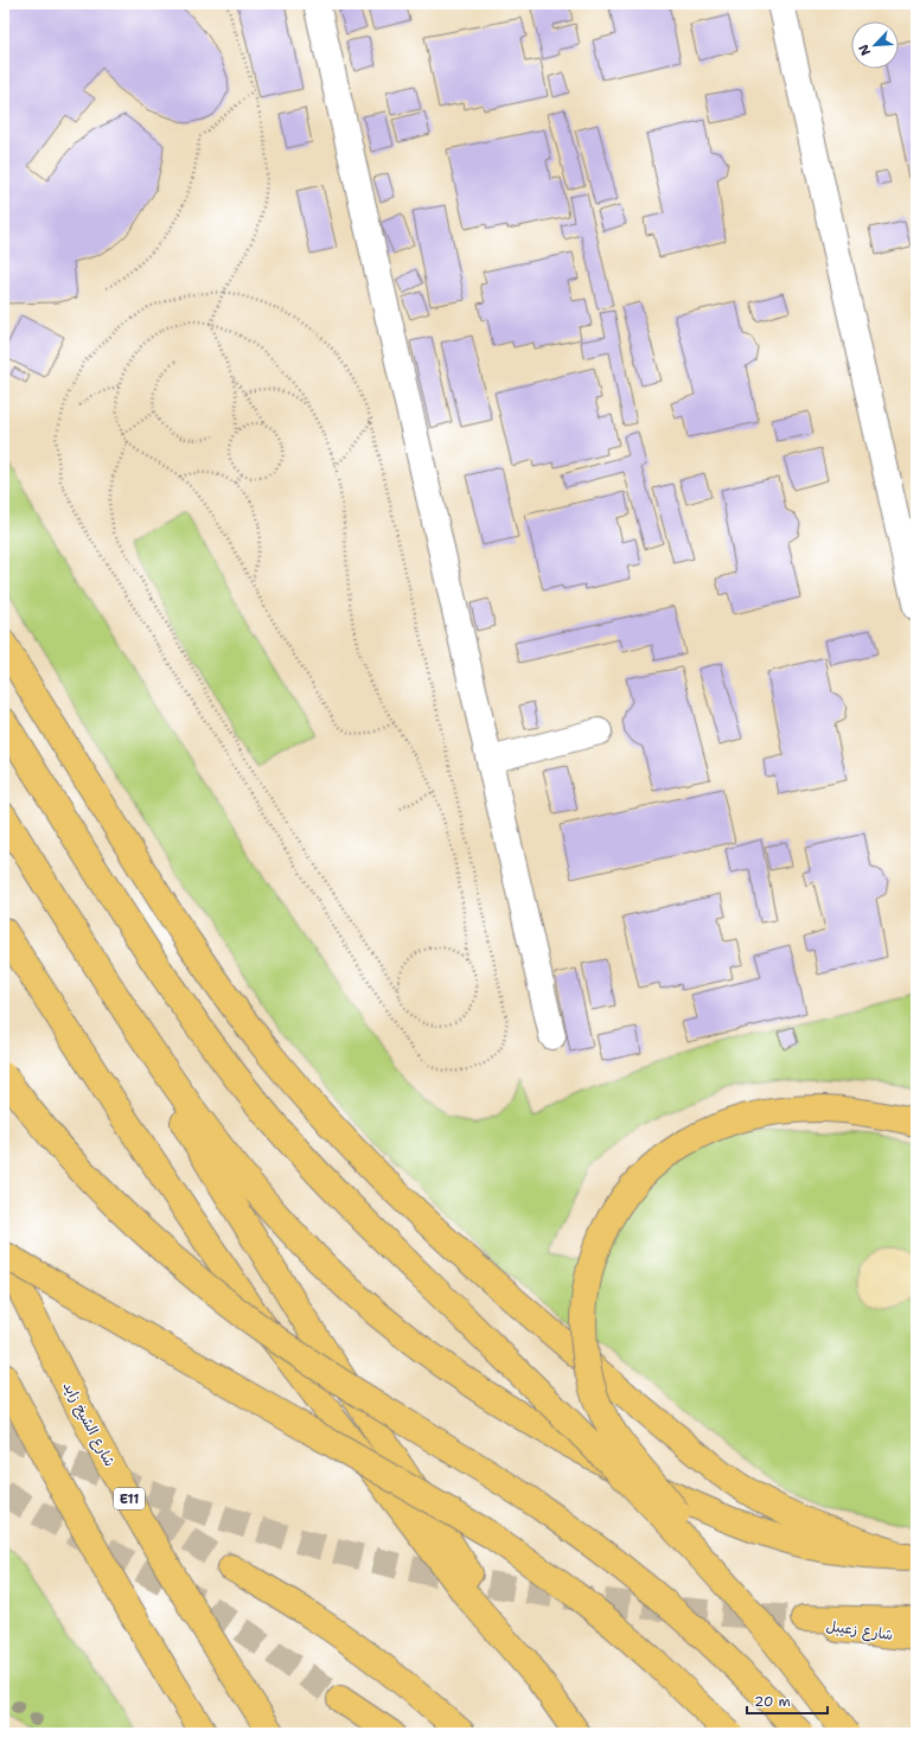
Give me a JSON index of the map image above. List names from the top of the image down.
{
  "streets": {
    "main road": ["شارع الشيخ زايد", "E11", "شارع زعيبل"]
  },
  "scale_bar": "20 m",
  "north": "bottom left"
}
